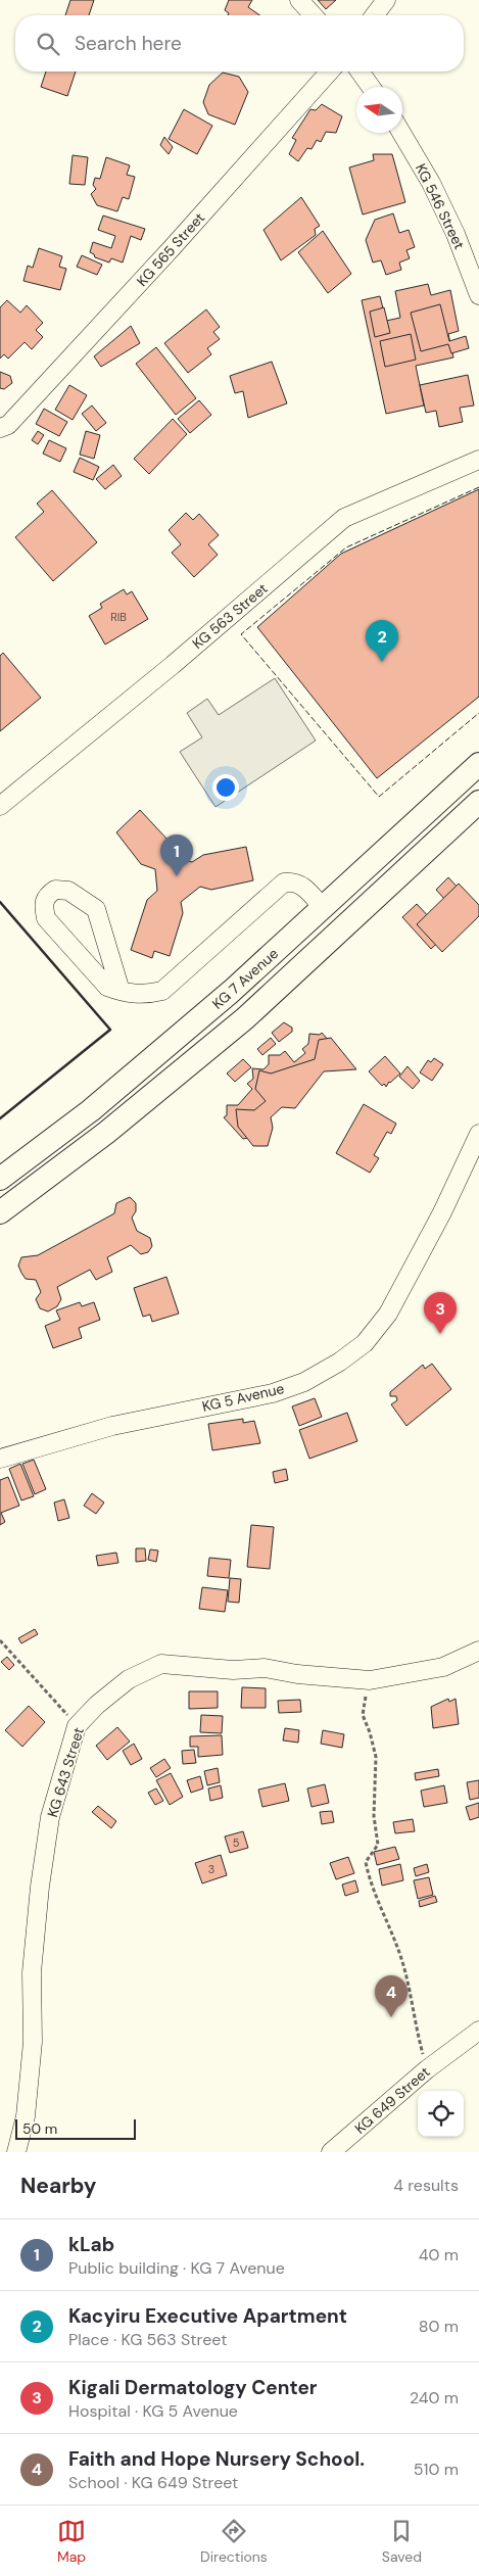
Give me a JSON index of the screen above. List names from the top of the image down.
{
  "streets": {
    "main road": ["KG 7 Avenue"],
    "street": [
      "KG 546 Street",
      "KG 565 Street",
      "KG 563 Street",
      "KG 5 Avenue",
      "KG 643 Street",
      "KG 649 Street"
    ]
  },
  "house_numbers": ["RIB", "5", "3"],
  "scale_bar": "50 m",
  "north": "left",
  "page": {
    "search": "Search here",
    "pins": [
      "2",
      "1",
      "3",
      "4"
    ],
    "scale": "50 m",
    "heading": ["Nearby", "4 results"],
    "list": [
      {
        "mark": "1",
        "name": "kLab",
        "note": "Public building · KG 7 Avenue",
        "value": "40 m"
      },
      {
        "mark": "2",
        "name": "Kacyiru Executive Apartment",
        "note": "Place · KG 563 Street",
        "value": "80 m"
      },
      {
        "mark": "3",
        "name": "Kigali Dermatology Center",
        "note": "Hospital · KG 5 Avenue",
        "value": "240 m"
      },
      {
        "mark": "4",
        "name": "Faith and Hope Nursery School.",
        "note": "School · KG 649 Street",
        "value": "510 m"
      }
    ],
    "nav": ["Map", "Directions", "Saved"]
  }
}
